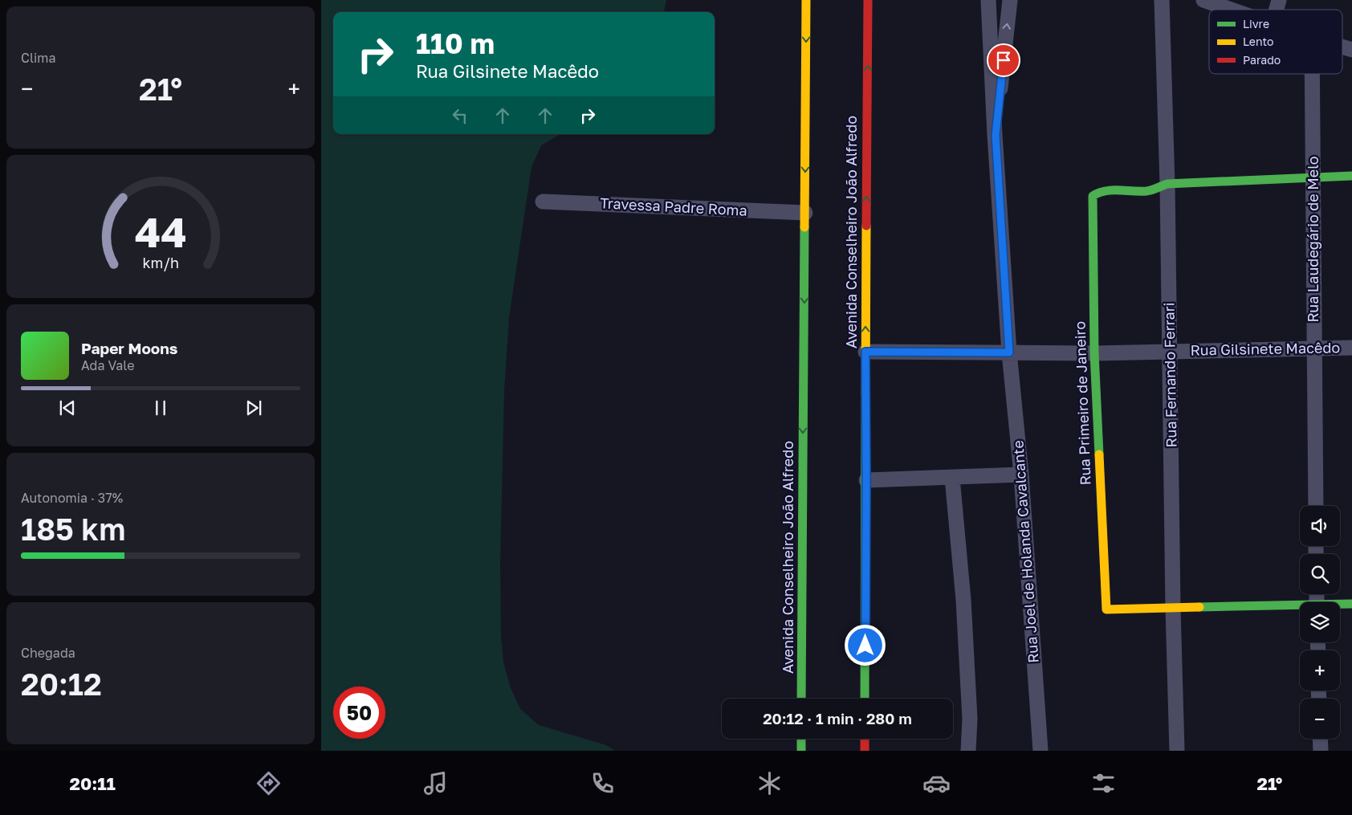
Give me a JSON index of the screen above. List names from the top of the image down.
{
  "streets": {
    "main road": ["Avenida Conselheiro João Alfredo", "Rua Primeiro de Janeiro"],
    "street": [
      "Travessa Padre Roma",
      "Rua Laudegário de Melo",
      "Rua Gilsinete Macêdo",
      "Rua Fernando Ferrari",
      "Rua Joel de Holanda Cavalcante"
    ]
  },
  "crossings": [
    ["Travessa Padre Roma", "Avenida Conselheiro João Alfredo"],
    ["Avenida Conselheiro João Alfredo", "Rua Gilsinete Macêdo"],
    ["Rua Laudegário de Melo", "Rua Gilsinete Macêdo"],
    ["Rua Gilsinete Macêdo", "Rua Fernando Ferrari"],
    ["Rua Gilsinete Macêdo", "Rua Primeiro de Janeiro"],
    ["Rua Gilsinete Macêdo", "Rua Joel de Holanda Cavalcante"],
    ["Rua Fernando Ferrari", "Rua Primeiro de Janeiro"]
  ],
  "legend": ["Livre", "Lento", "Parado"],
  "page": {
    "tile": [
      "Clima",
      ["Autonomia · 37%", "185 km"],
      ["Chegada", "20:12"]
    ],
    "turn": ["110 m", "Rua Gilsinete Macêdo"],
    "heat": ["−", "21°", "+"],
    "song": ["Paper Moons", "Ada Vale"],
    "map_buttons": ["+", "−"],
    "limit": "50",
    "trip": "20:12 · 1 min · 280 m",
    "tabs": ["20:11", "21°"],
    "gauge": ["44", "km/h"]
  }
}
